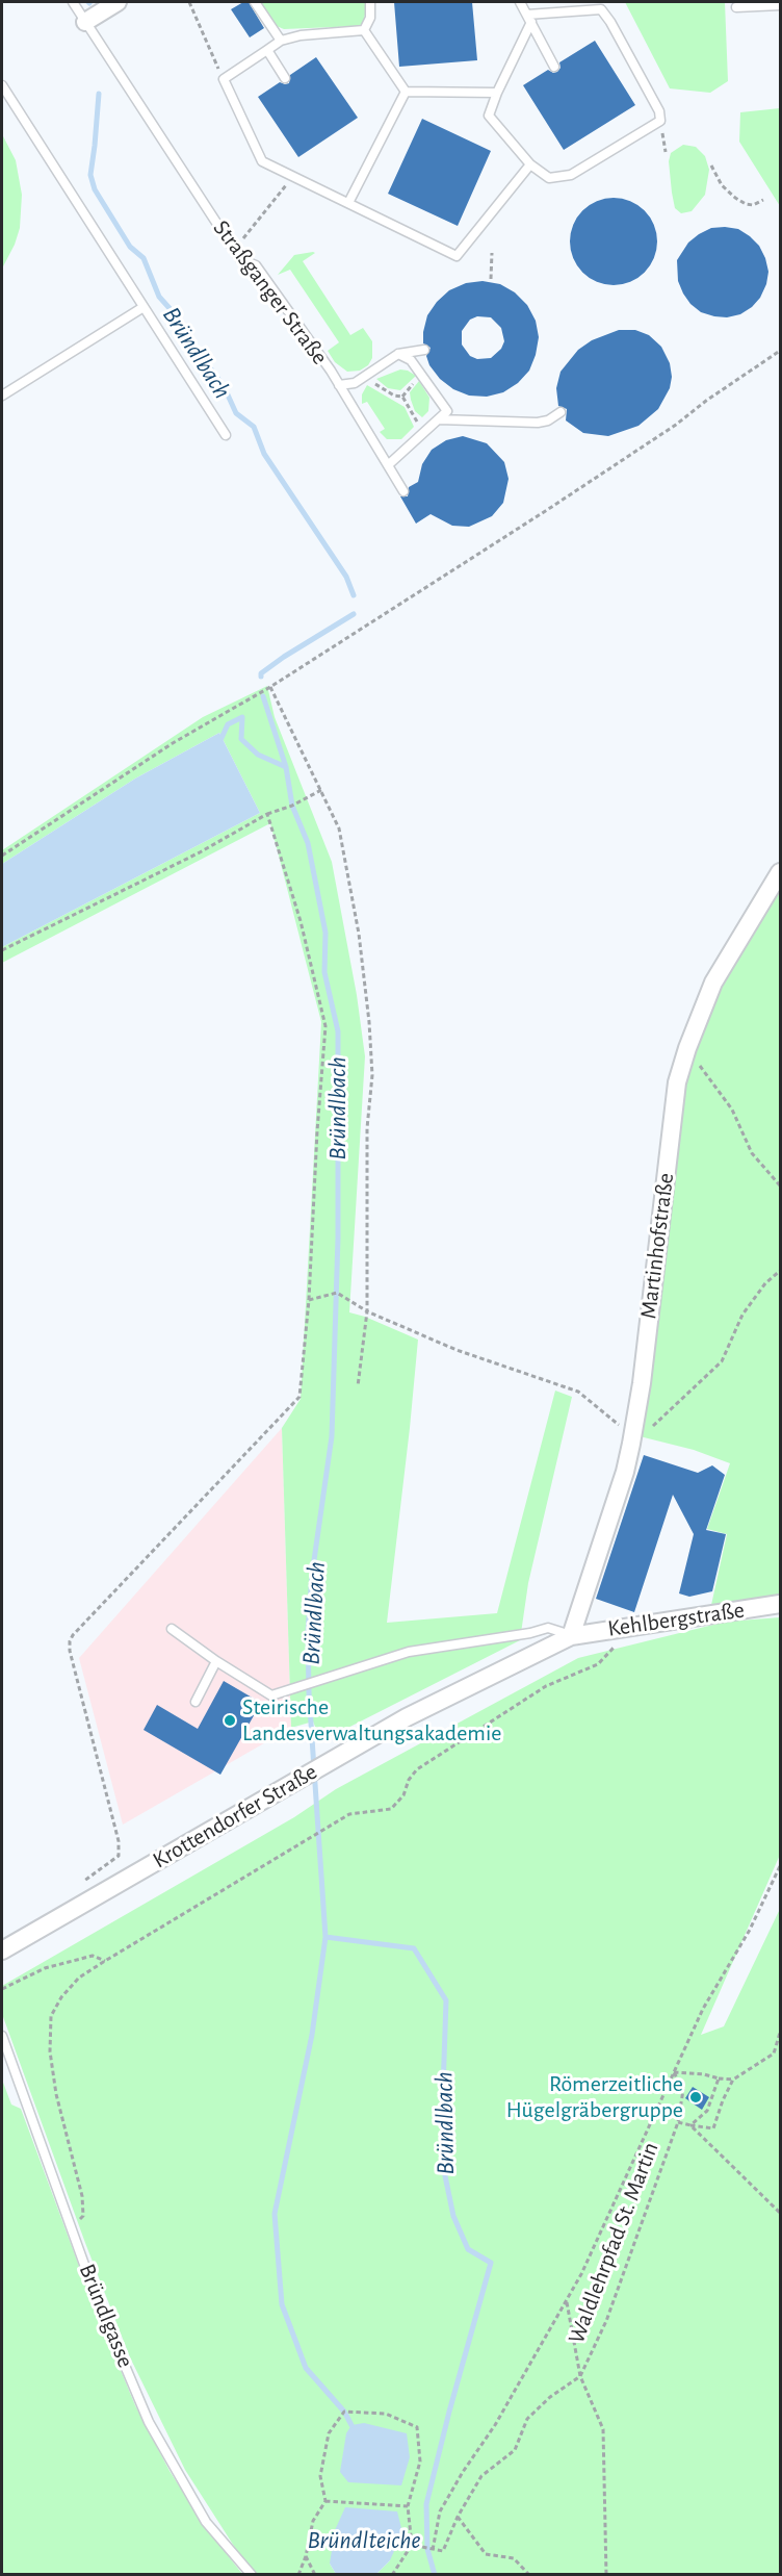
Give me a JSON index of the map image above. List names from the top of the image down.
{
  "streets": {
    "street": ["Martinhofstraße", "Kehlbergstraße", "Krottendorfer Straße"],
    "lane": ["Straßganger Straße", "Bründlgasse"],
    "path": ["Waldlehrpfad St. Martin"]
  },
  "crossings": [
    ["Martinhofstraße", "Kehlbergstraße"],
    ["Martinhofstraße", "Krottendorfer Straße"],
    ["Kehlbergstraße", "Krottendorfer Straße"]
  ],
  "water": ["Bründlbach", "Bründlteiche"],
  "places": ["Steirische Landesverwaltungsakademie", "Römerzeitliche Hügelgräbergruppe"]
}
